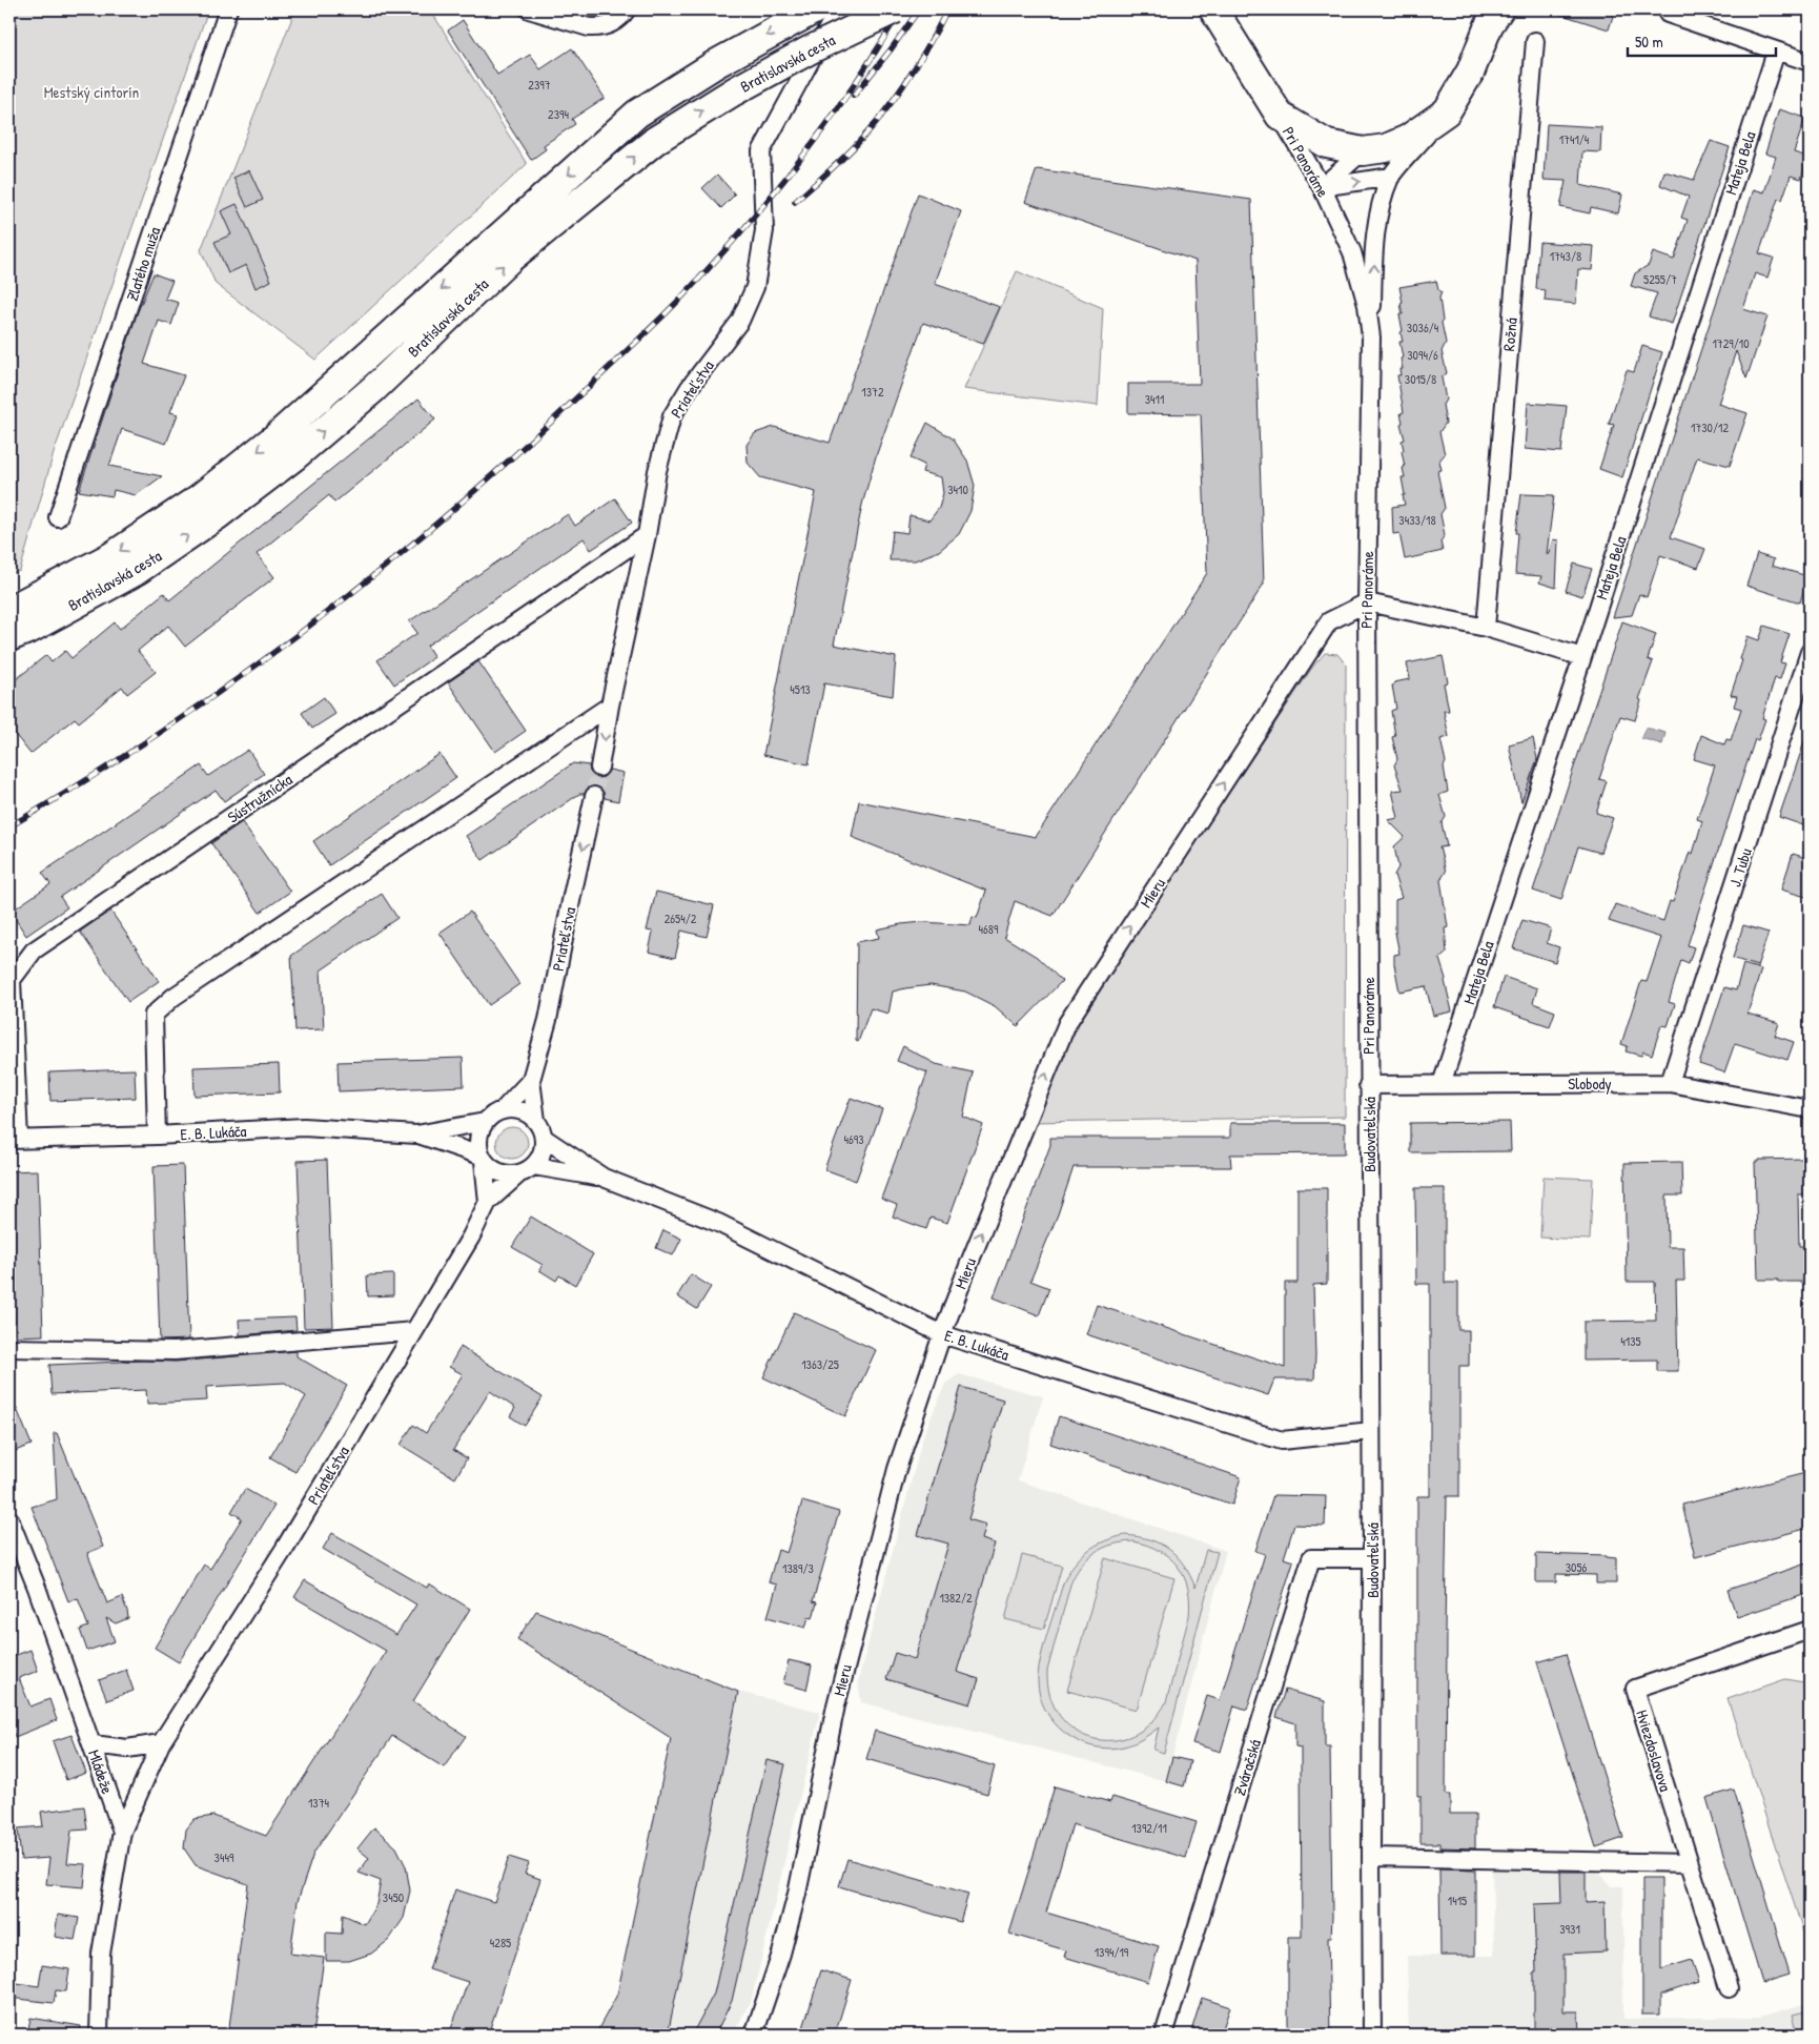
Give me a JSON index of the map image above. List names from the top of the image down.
{
  "streets": {
    "main road": ["Bratislavská cesta"],
    "street": [
      "Pri Panoráme",
      "Mateja Bela",
      "Zlatého muža",
      "Rožná",
      "Priateľstva",
      "Sústružnícka",
      "J. Tubu",
      "Mieru",
      "Slobody",
      "E. B. Lukáča",
      "Budovateľská",
      "Hviezdoslavova",
      "Zváračská",
      "Mládeže"
    ]
  },
  "crossings": [
    ["Bratislavská cesta", "Priateľstva"],
    ["Pri Panoráme", "Mieru"],
    ["Pri Panoráme", "Slobody"],
    ["Pri Panoráme", "Budovateľská"],
    ["Mateja Bela", "Slobody"],
    ["Priateľstva", "Sústružnícka"],
    ["Priateľstva", "E. B. Lukáča"],
    ["Priateľstva", "Mládeže"],
    ["Sústružnícka", "E. B. Lukáča"],
    ["J. Tubu", "Slobody"],
    ["Mieru", "E. B. Lukáča"],
    ["Slobody", "Budovateľská"],
    ["E. B. Lukáča", "Budovateľská"],
    ["Budovateľská", "Zváračská"]
  ],
  "one_way": ["Mieru"],
  "parks": ["Mestský cintorín"],
  "house_numbers": [
    "2397",
    "2394",
    "1741/4",
    "1743/8",
    "5255/7",
    "3036/4",
    "1729/10",
    "3094/6",
    "3015/8",
    "1372",
    "3411",
    "1730/12",
    "3410",
    "3433/18",
    "4513",
    "2654/2",
    "4689",
    "4693",
    "4135",
    "1363/25",
    "3056",
    "1389/3",
    "1382/2",
    "1374",
    "1392/11",
    "3449",
    "3450",
    "1415",
    "3931",
    "4285",
    "1394/19"
  ],
  "scale_bar": "50 m"
}
